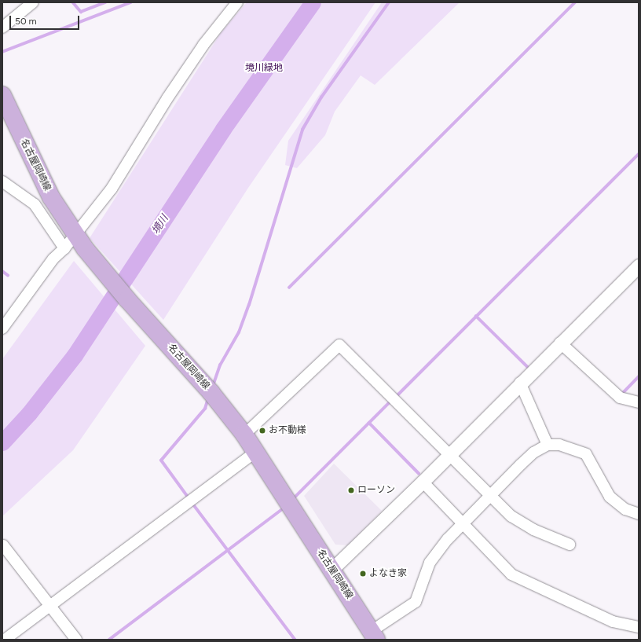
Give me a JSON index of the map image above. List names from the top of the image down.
{
  "streets": {
    "main road": ["名古屋岡崎線"]
  },
  "water": ["境川"],
  "parks": ["境川緑地"],
  "places": ["お不動様", "ローソン", "よなき家"],
  "scale_bar": "50 m"
}
